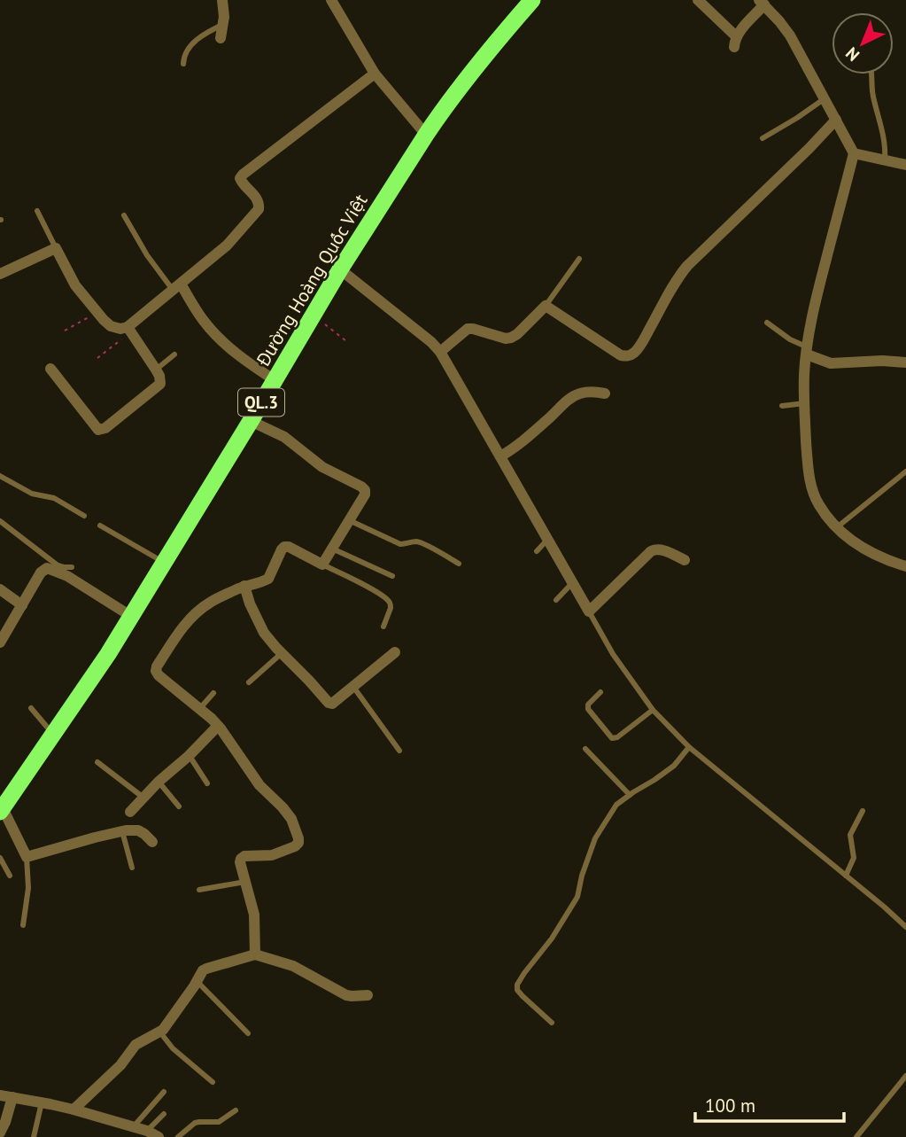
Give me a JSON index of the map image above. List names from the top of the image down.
{
  "streets": {
    "highway": ["Đường Hoàng Quốc Việt", "QL.3"]
  },
  "scale_bar": "100 m",
  "north": "bottom left"
}
